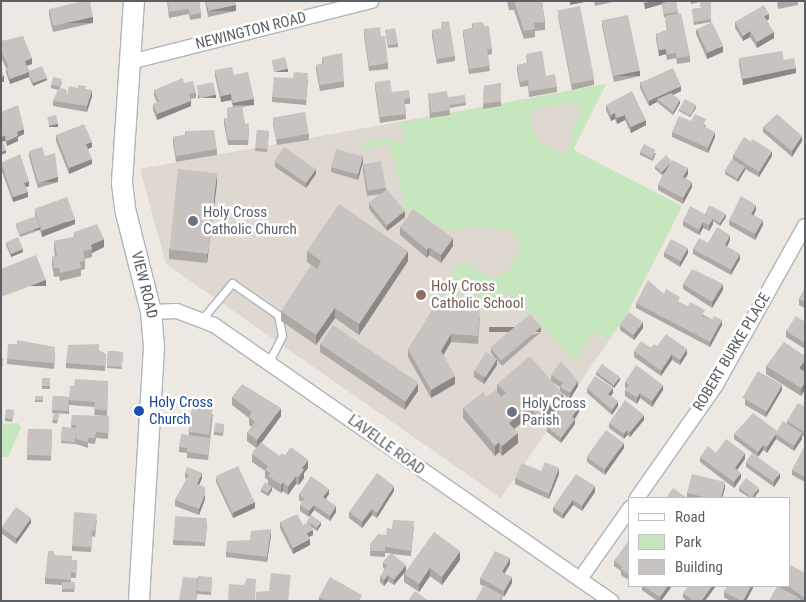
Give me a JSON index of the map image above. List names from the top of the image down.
{
  "streets": {
    "main road": ["VIEW ROAD"],
    "street": ["NEWINGTON ROAD", "ROBERT BURKE PLACE", "LAVELLE ROAD"]
  },
  "crossings": [
    ["NEWINGTON ROAD", "VIEW ROAD"],
    ["VIEW ROAD", "LAVELLE ROAD"]
  ],
  "places": [
    "Holy Cross Catholic Church",
    "Holy Cross Catholic School",
    "Holy Cross Church",
    "Holy Cross Parish"
  ],
  "legend": ["Road", "Park", "Building"]
}
